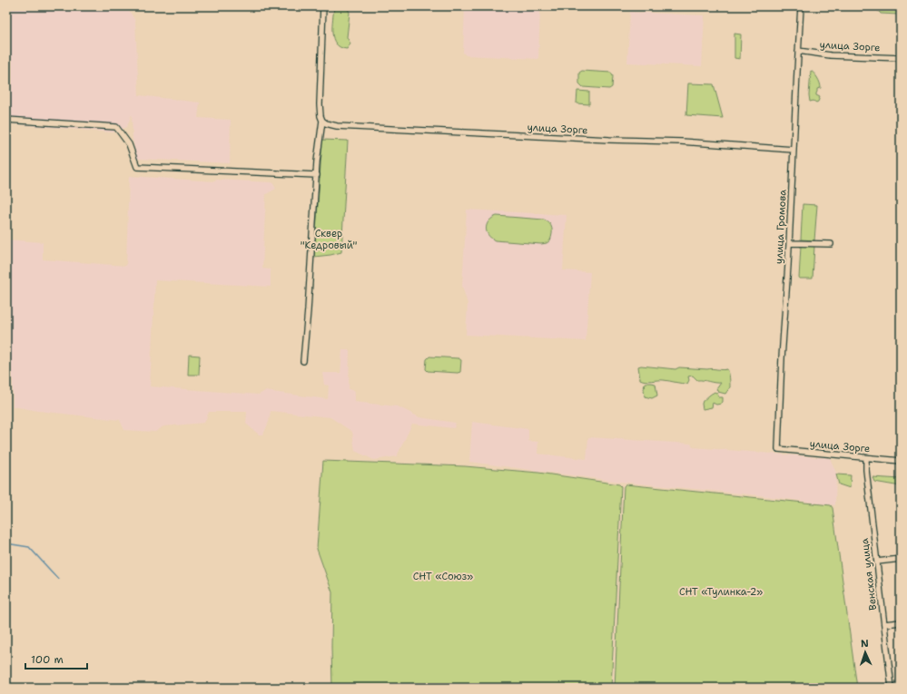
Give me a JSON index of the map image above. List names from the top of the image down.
{
  "streets": {
    "street": ["улица Зорге", "улица Громова", "Венская улица"]
  },
  "crossings": [
    ["улица Зорге", "улица Громова"],
    ["улица Зорге", "Венская улица"]
  ],
  "parks": ["Сквер \"Кедровый\"", "СНТ «Союз»", "СНТ «Тулинка-2»"],
  "scale_bar": "100 m",
  "north": "top"
}
